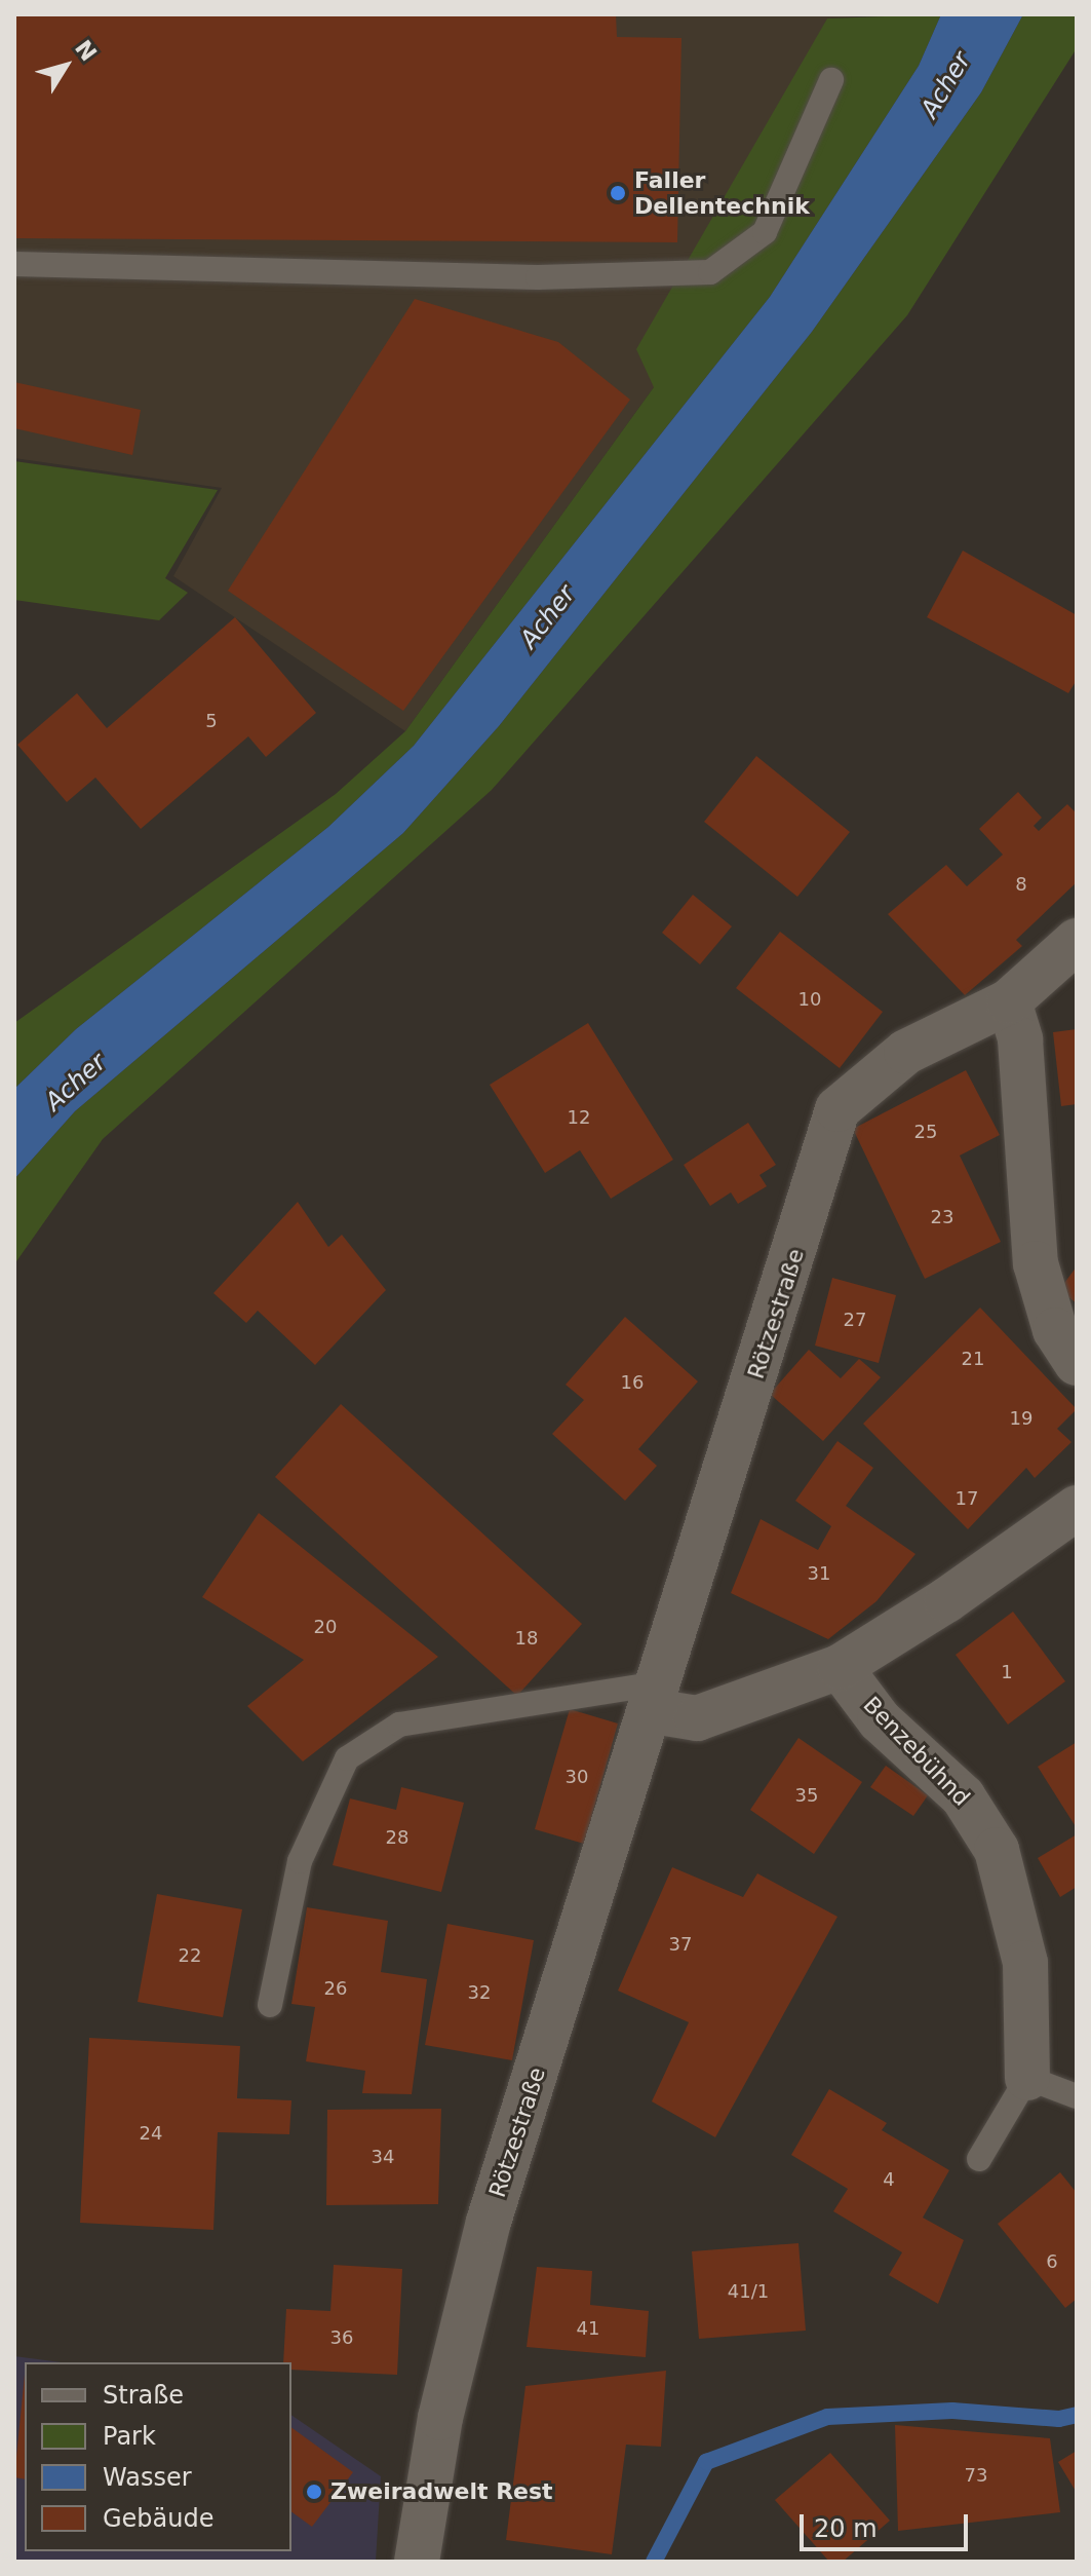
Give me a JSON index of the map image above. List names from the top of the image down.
{
  "streets": {
    "street": ["Rötzestraße", "Benzebühnd"]
  },
  "water": ["Acher"],
  "places": ["Faller Dellentechnik", "Zweiradwelt Rest"],
  "house_numbers": [
    "5",
    "8",
    "10",
    "12",
    "25",
    "23",
    "27",
    "21",
    "16",
    "19",
    "17",
    "31",
    "20",
    "18",
    "1",
    "30",
    "35",
    "28",
    "37",
    "22",
    "26",
    "32",
    "24",
    "34",
    "4",
    "6",
    "41/1",
    "41",
    "36",
    "73"
  ],
  "legend": [
    "Straße",
    "Park",
    "Wasser",
    "Gebäude"
  ],
  "scale_bar": "20 m",
  "north": "top right"
}
